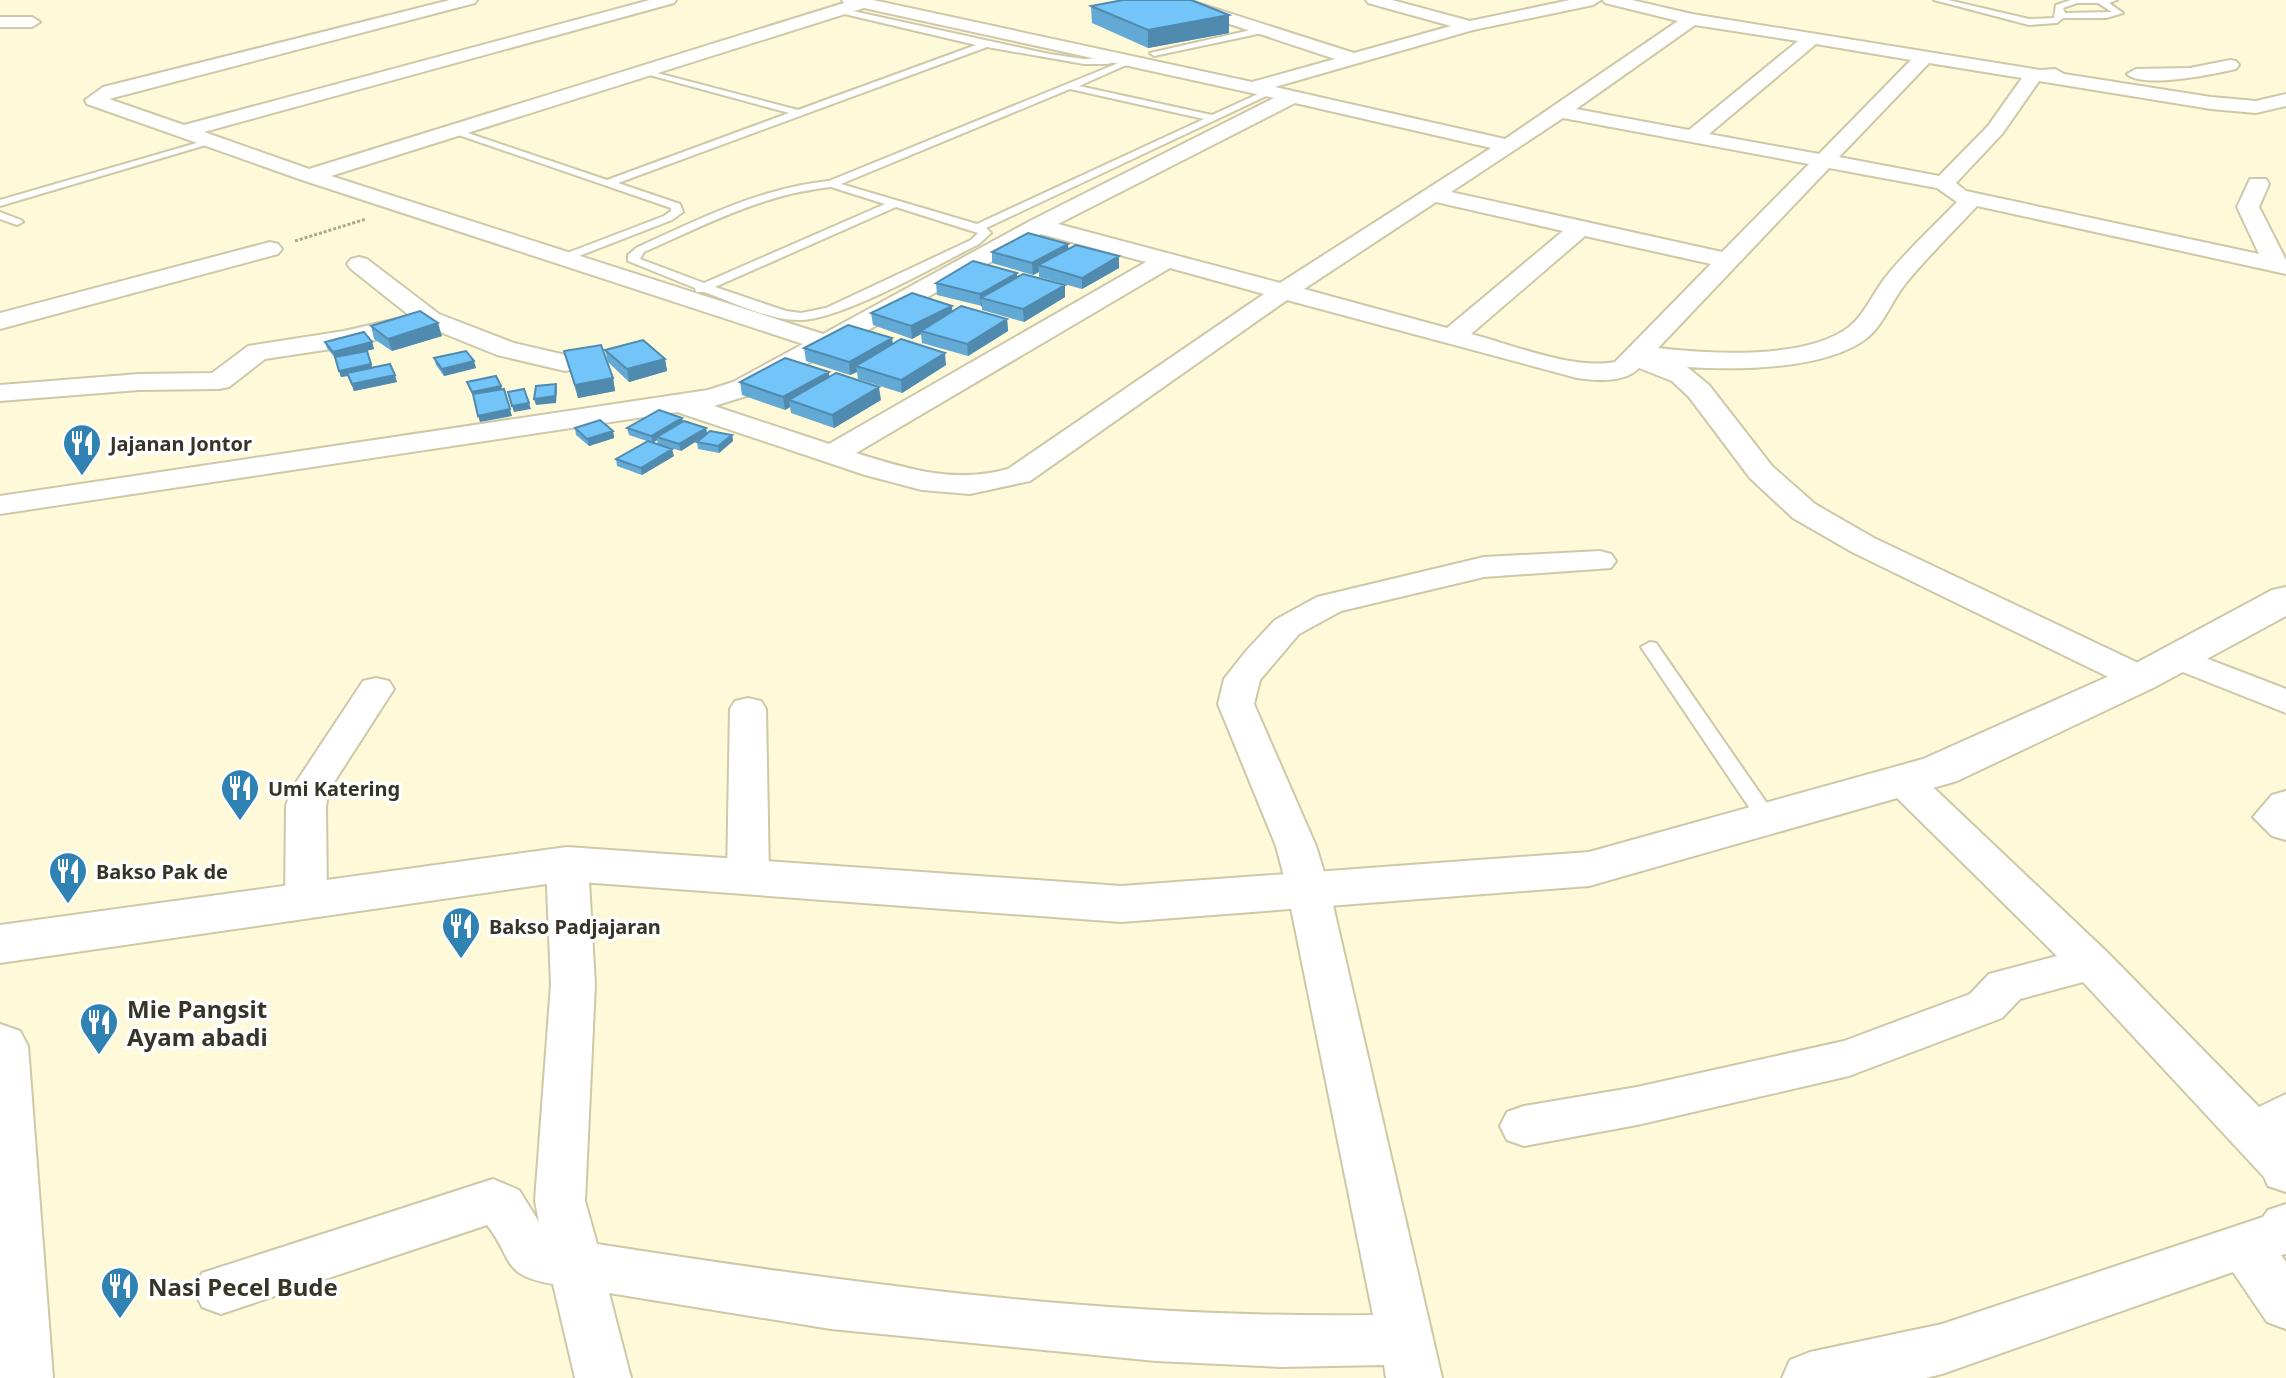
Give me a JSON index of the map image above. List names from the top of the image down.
{
  "places": {
    "restaurant": [
      "Jajanan Jontor",
      "Umi Katering",
      "Bakso Pak de",
      "Bakso Padjajaran",
      "Mie Pangsit Ayam abadi",
      "Nasi Pecel Bude"
    ]
  }
}
